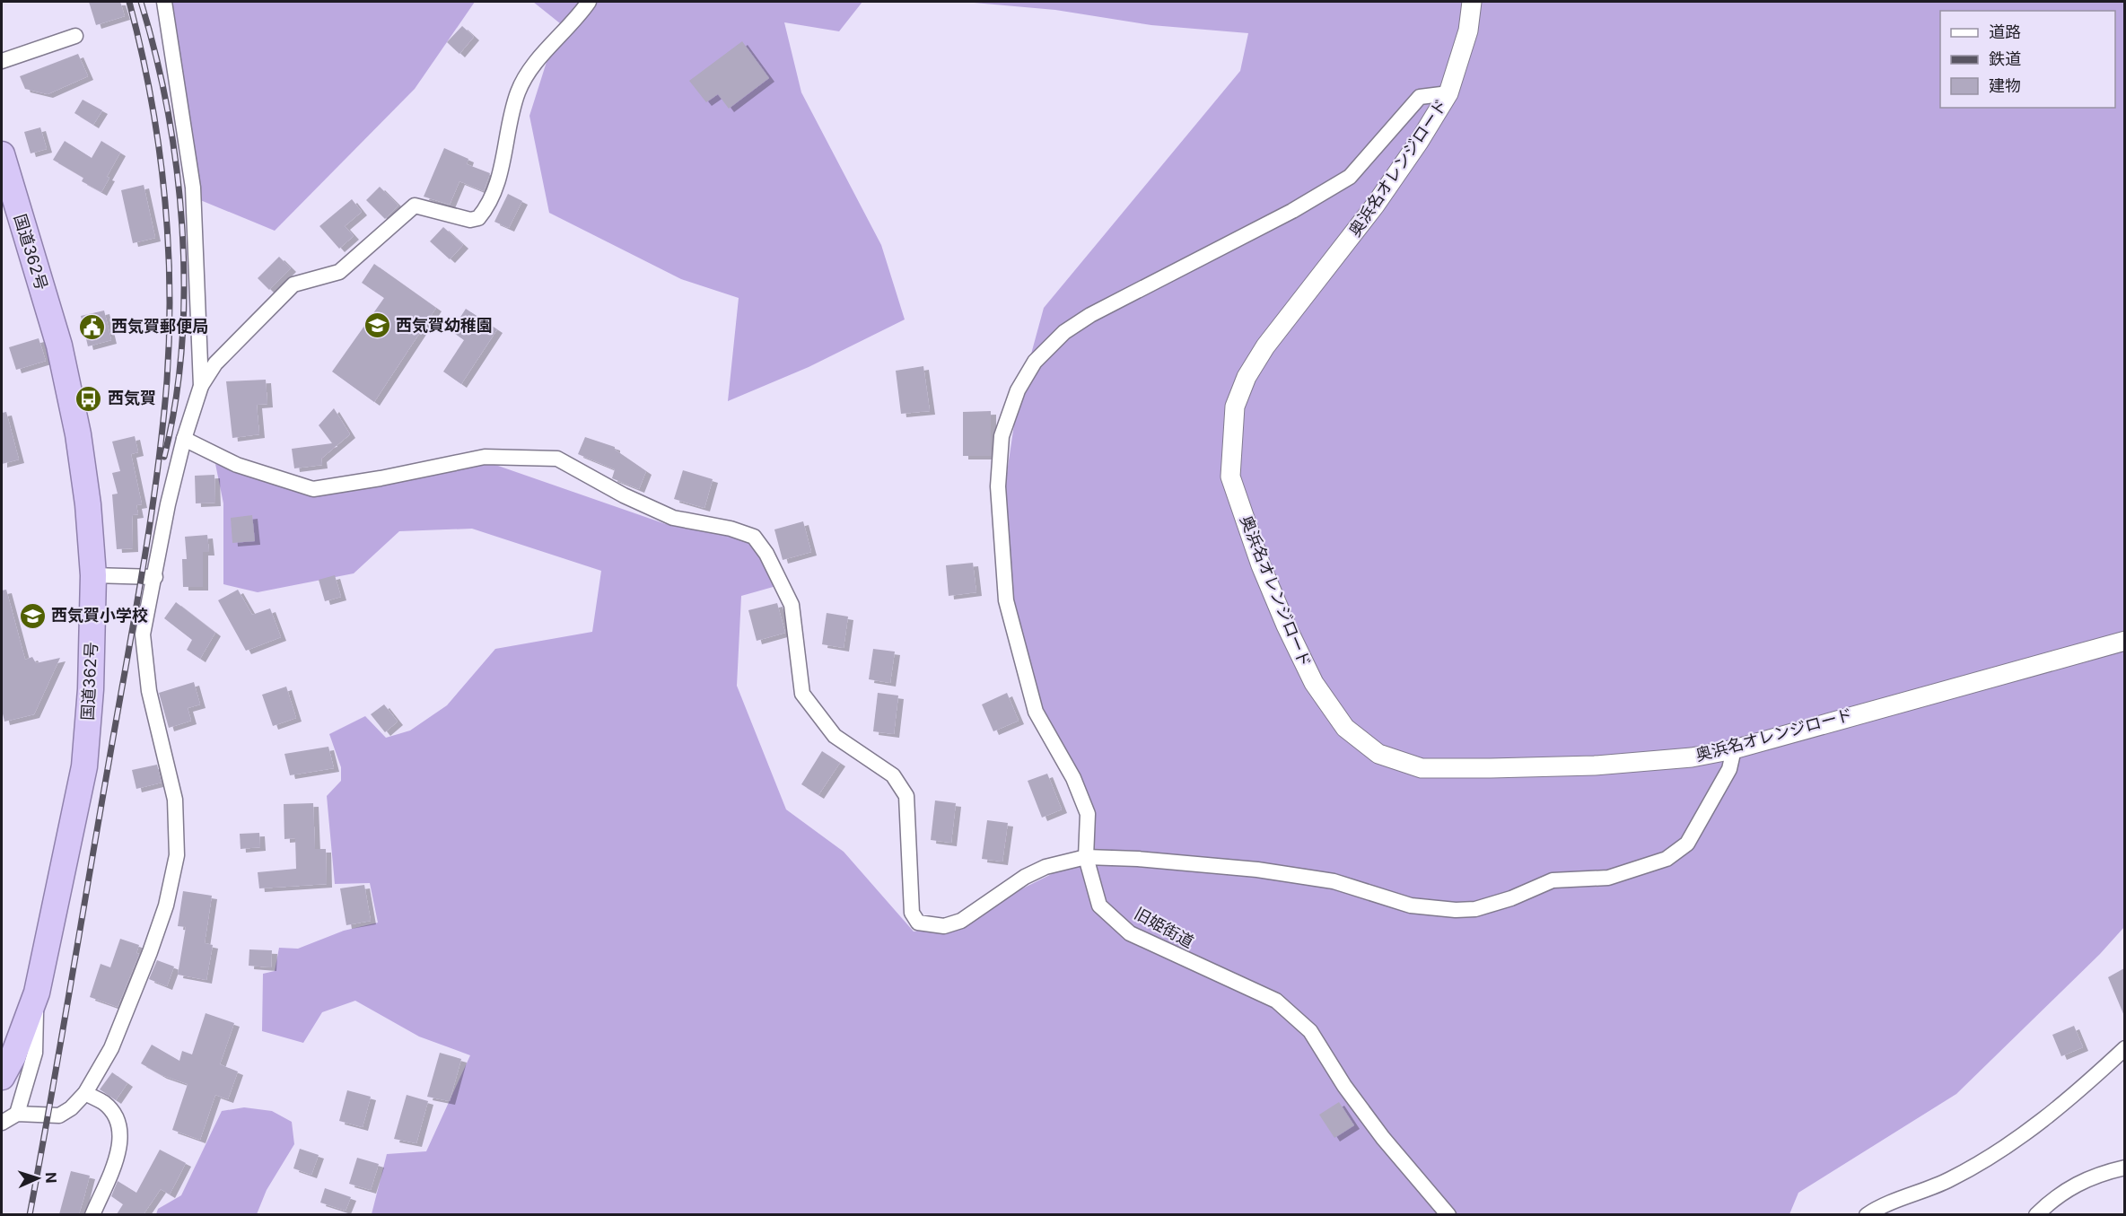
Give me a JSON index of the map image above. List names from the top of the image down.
{
  "streets": {
    "highway": ["国道362号"],
    "street": ["奥浜名オレンジロード", "旧姫街道"]
  },
  "crossings": [
    ["奥浜名オレンジロード", "旧姫街道"]
  ],
  "places": {
    "school or university": ["西気賀幼稚園", "西気賀小学校"],
    "public building": ["西気賀郵便局"],
    "bus stop": ["西気賀"]
  },
  "legend": ["道路", "鉄道", "建物"],
  "north": "right"
}
